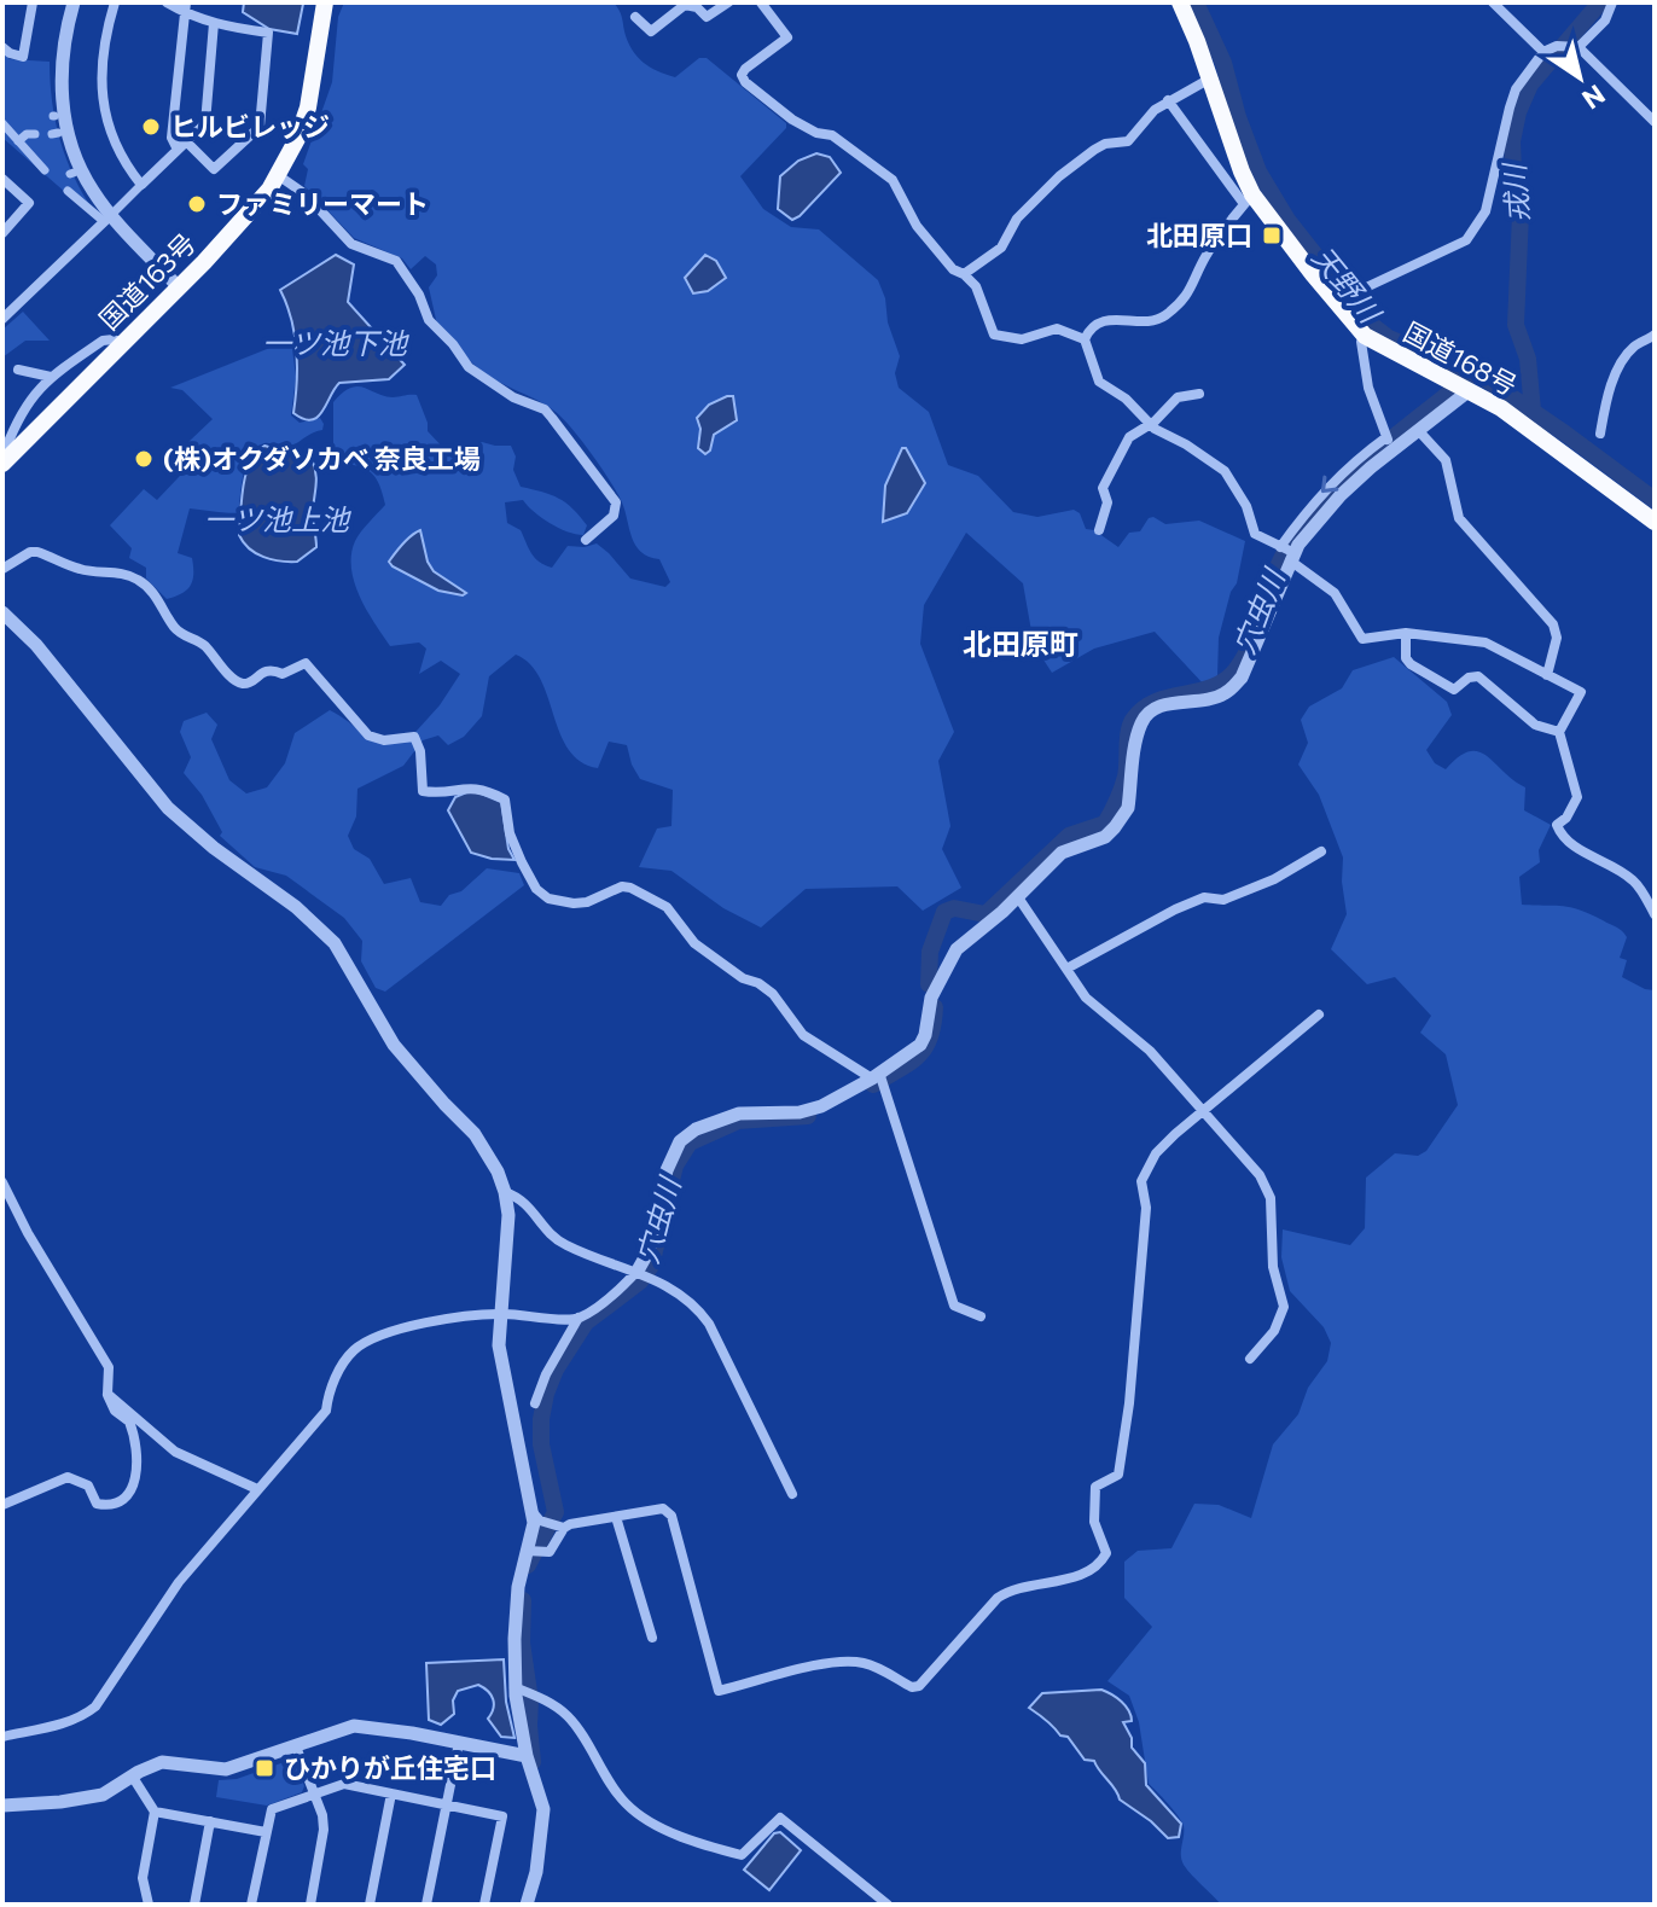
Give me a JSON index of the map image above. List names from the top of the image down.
{
  "streets": {
    "highway": ["国道163号", "国道168号"]
  },
  "districts": ["北田原町"],
  "water": [
    "戎川",
    "天野川",
    "一ツ池下池",
    "一ツ池上池",
    "穴虫川"
  ],
  "places": {
    "other": ["ヒルビレッジ", "ファミリーマート", "(株)オクダソカベ 奈良工場"],
    "transit": ["北田原口", "ひかりが丘住宅口"]
  },
  "north": "bottom right"
}
